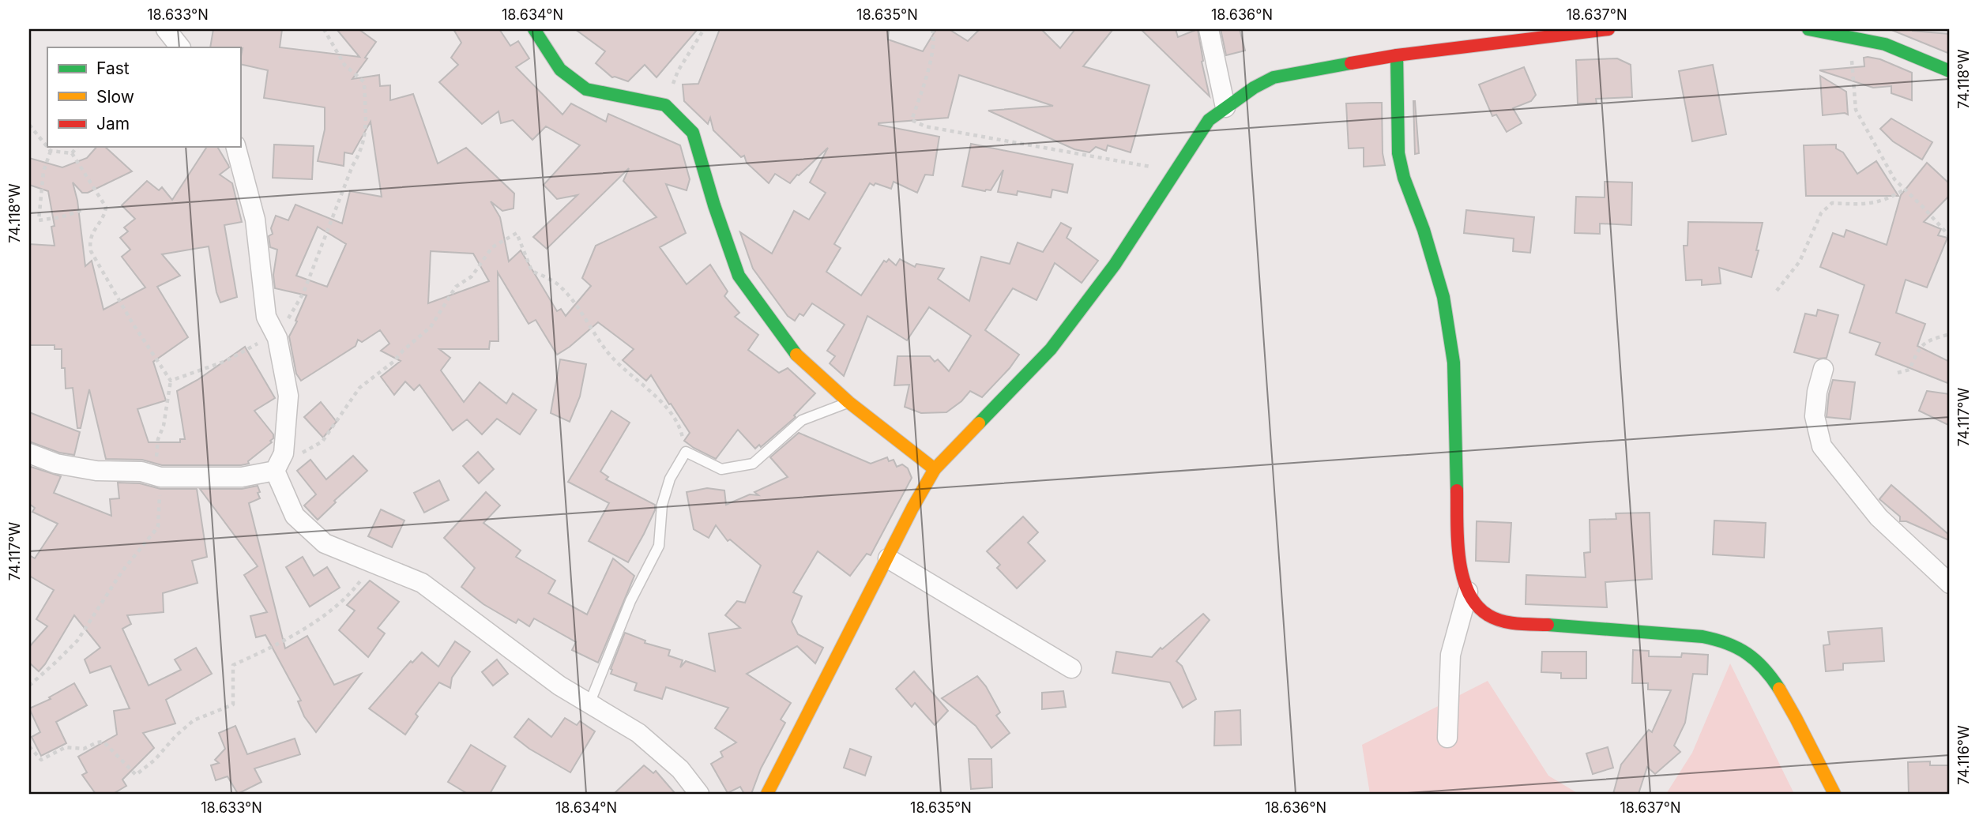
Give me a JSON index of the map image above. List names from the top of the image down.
{
  "legend": ["Fast", "Slow", "Jam"],
  "coordinates": [
    "18.633°N",
    "18.634°N",
    "18.635°N",
    "18.636°N",
    "18.637°N",
    "74.118°W",
    "74.117°W",
    "74.116°W"
  ]
}
